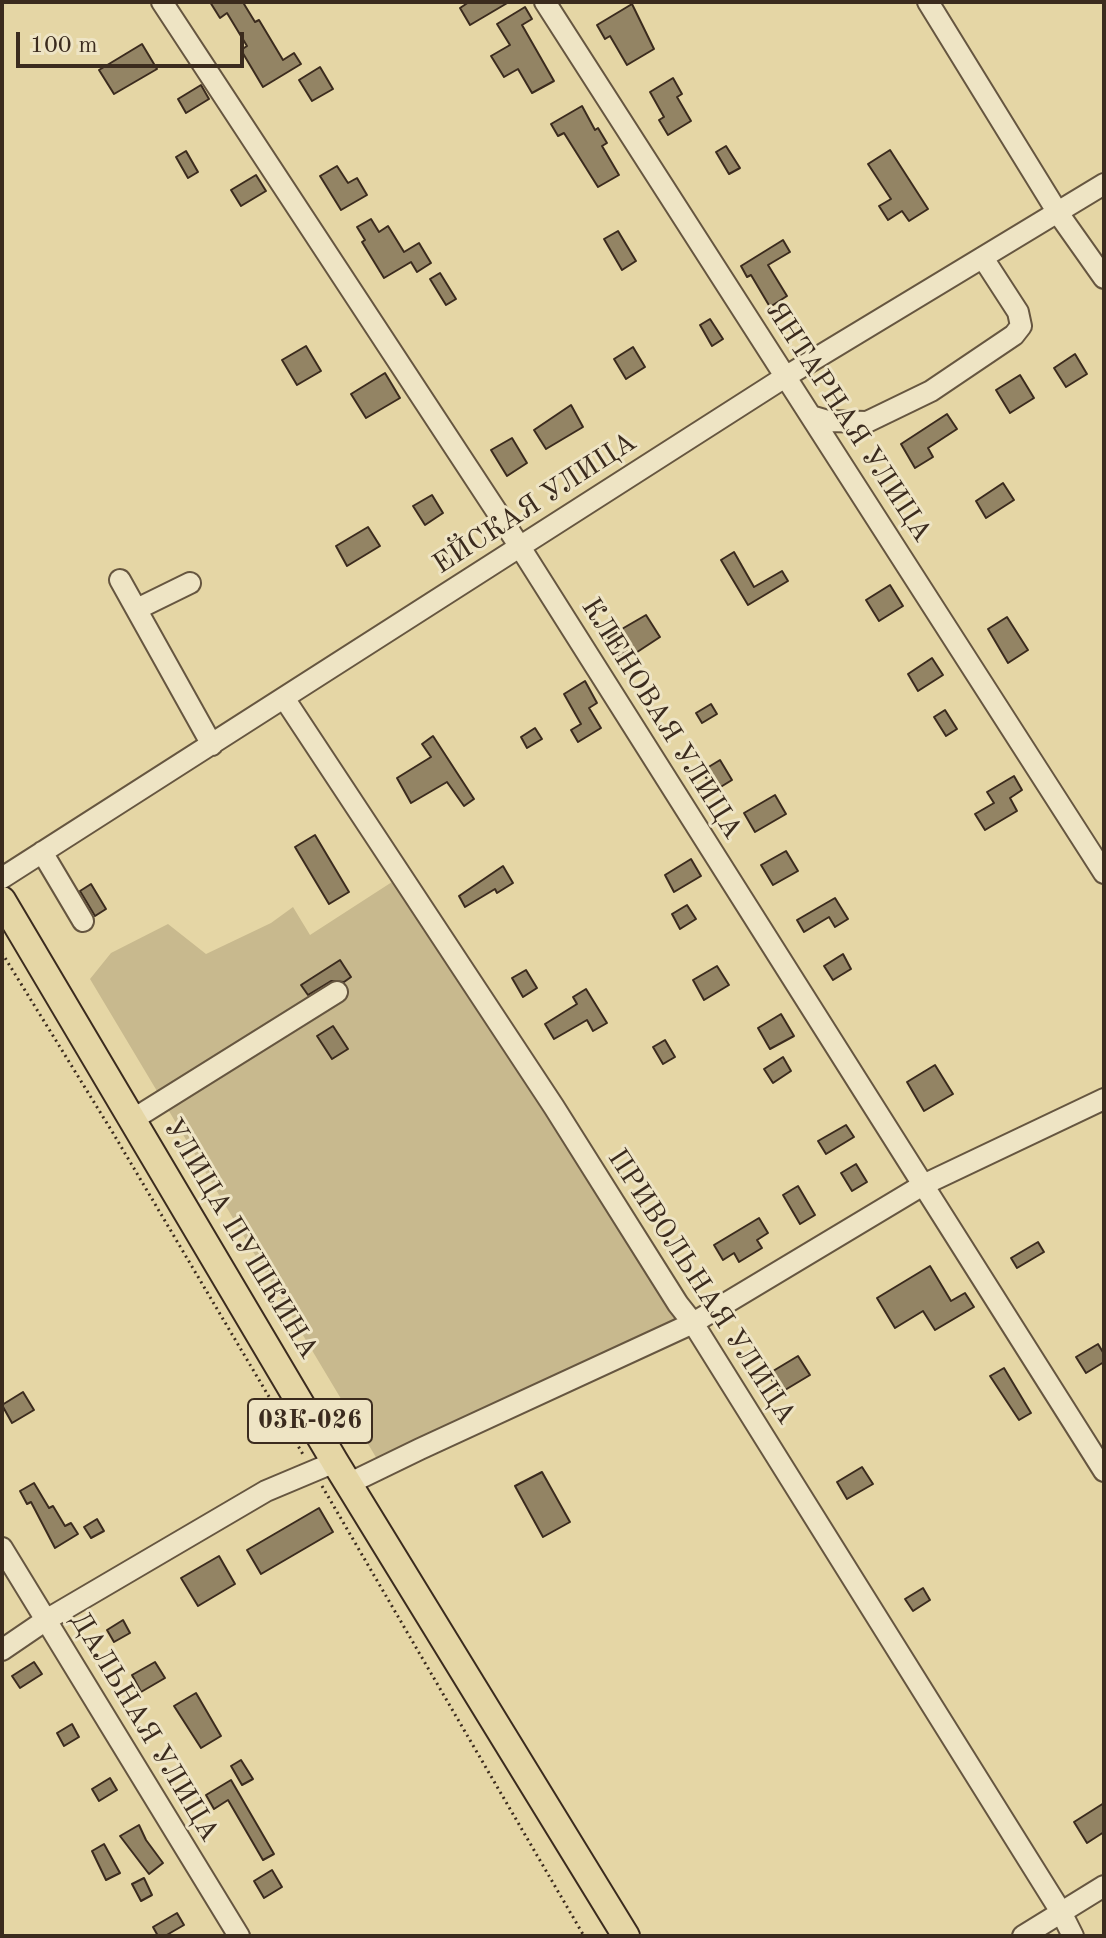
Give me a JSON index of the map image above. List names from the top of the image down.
{
  "streets": {
    "main road": ["УЛИЦА ПУШКИНА", "03К-026"],
    "street": [
      "ЯНТАРНАЯ УЛИЦА",
      "ЕЙСКАЯ УЛИЦА",
      "КЛЕНОВАЯ УЛИЦА",
      "ПРИВОЛЬНАЯ УЛИЦА",
      "ДАЛЬНАЯ УЛИЦА"
    ]
  },
  "crossings": [
    ["ЯНТАРНАЯ УЛИЦА", "ЕЙСКАЯ УЛИЦА"],
    ["ЕЙСКАЯ УЛИЦА", "КЛЕНОВАЯ УЛИЦА"],
    ["ЕЙСКАЯ УЛИЦА", "ПРИВОЛЬНАЯ УЛИЦА"]
  ],
  "scale_bar": "100 m"
}
